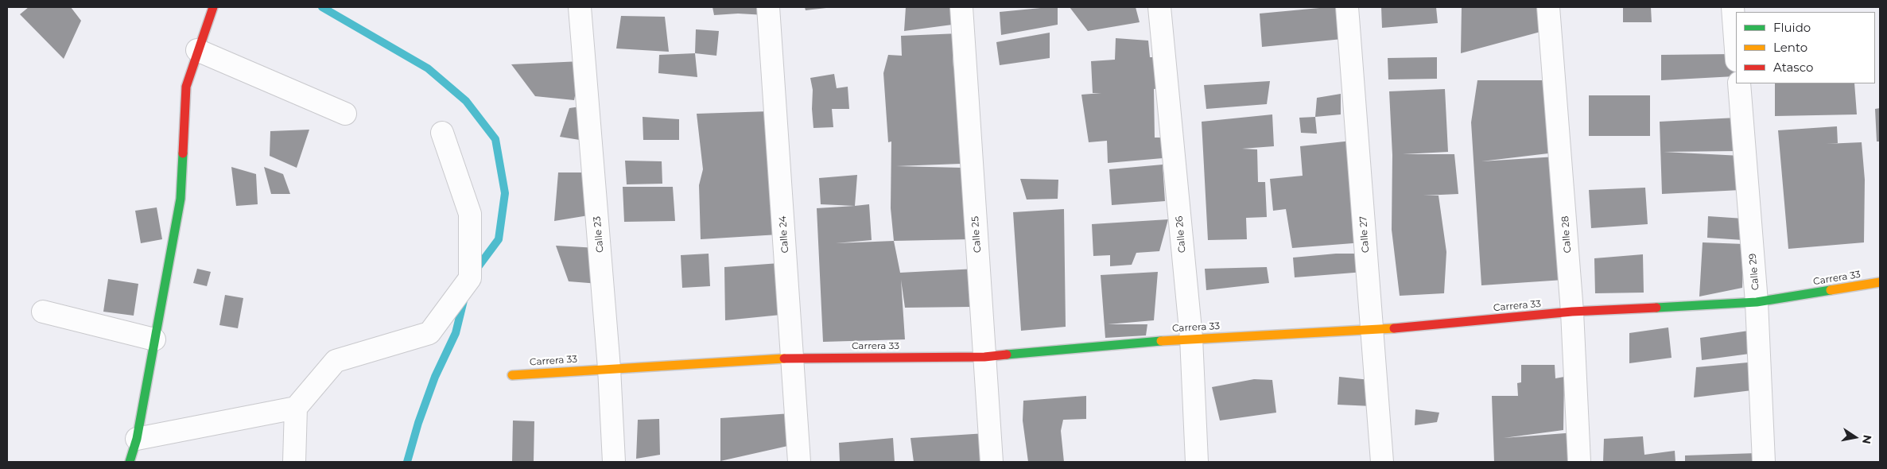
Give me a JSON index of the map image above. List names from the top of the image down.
{
  "streets": {
    "street": [
      "Calle 23",
      "Calle 24",
      "Calle 25",
      "Calle 26",
      "Calle 27",
      "Calle 28",
      "Calle 29",
      "Carrera 33"
    ]
  },
  "crossings": [
    ["Calle 23", "Carrera 33"],
    ["Calle 24", "Carrera 33"],
    ["Calle 25", "Carrera 33"],
    ["Calle 26", "Carrera 33"],
    ["Calle 27", "Carrera 33"],
    ["Calle 28", "Carrera 33"],
    ["Calle 29", "Carrera 33"]
  ],
  "legend": ["Fluido", "Lento", "Atasco"],
  "north": "right"
}
